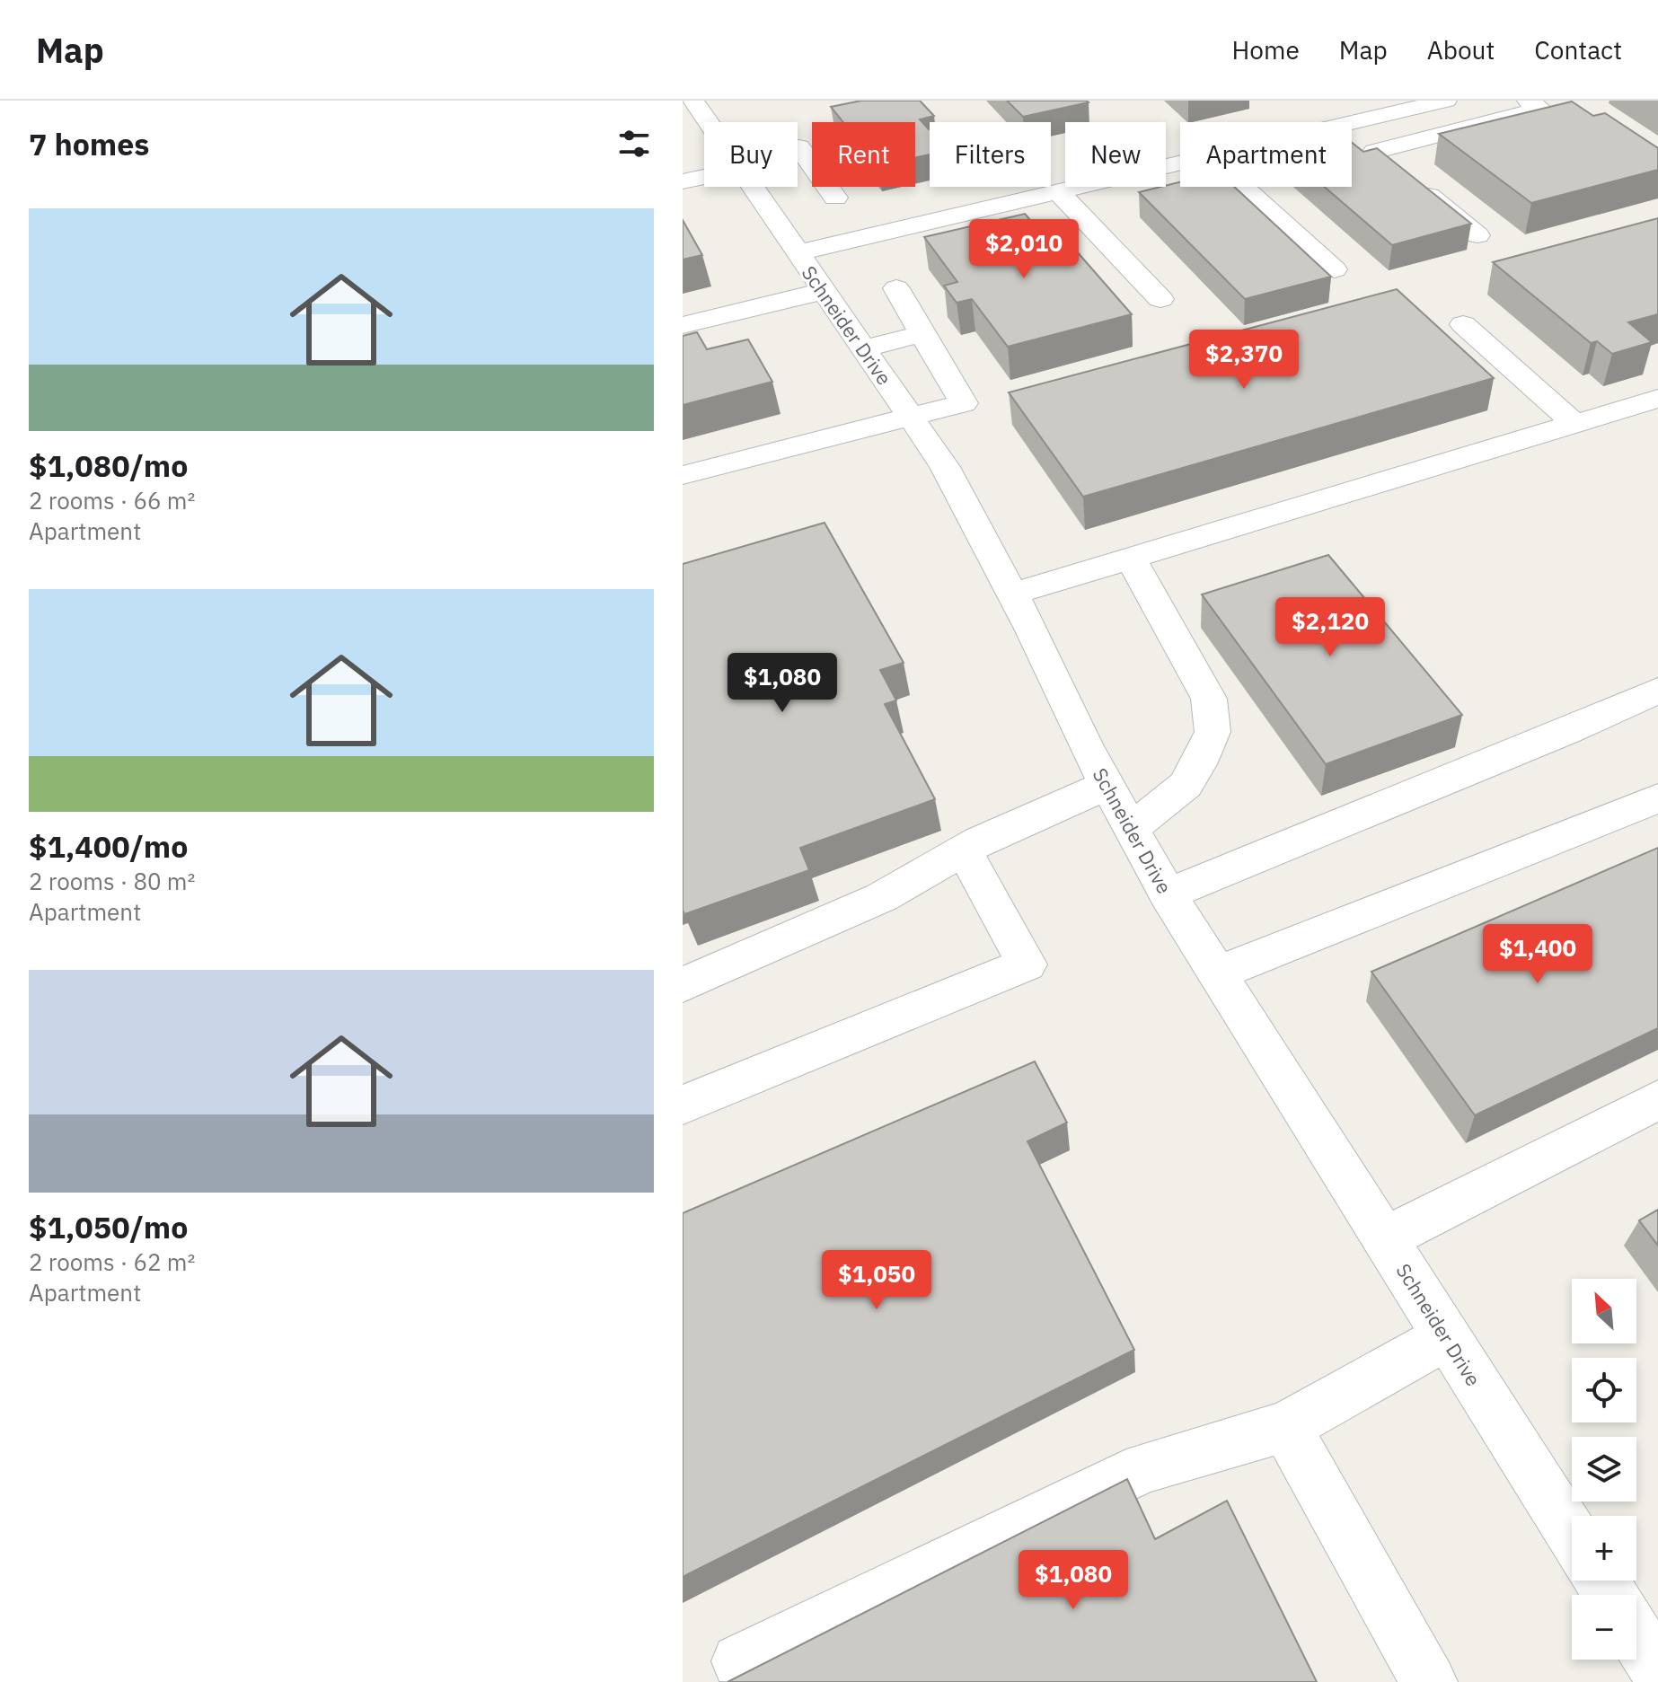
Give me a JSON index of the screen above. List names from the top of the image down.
{
  "streets": {
    "lane": ["Schneider Drive"]
  },
  "north": "top left",
  "page": {
    "header": "Map",
    "nav": [
      "Home",
      "Map",
      "About",
      "Contact"
    ],
    "heading": "7 homes",
    "chip": [
      "Buy",
      "Rent",
      "Filters",
      "New",
      "Apartment"
    ],
    "list": [
      {
        "name": "$1,080/mo",
        "note": "2 rooms · 66 m² · Apartment"
      },
      {
        "name": "$1,400/mo",
        "note": "2 rooms · 80 m² · Apartment"
      },
      {
        "name": "$1,050/mo",
        "note": "2 rooms · 62 m² · Apartment"
      }
    ],
    "price": [
      "$2,010",
      "$2,370",
      "$2,120",
      "$1,080",
      "$1,400",
      "$1,050",
      "$1,080"
    ],
    "map_buttons": ["+", "−"]
  }
}
